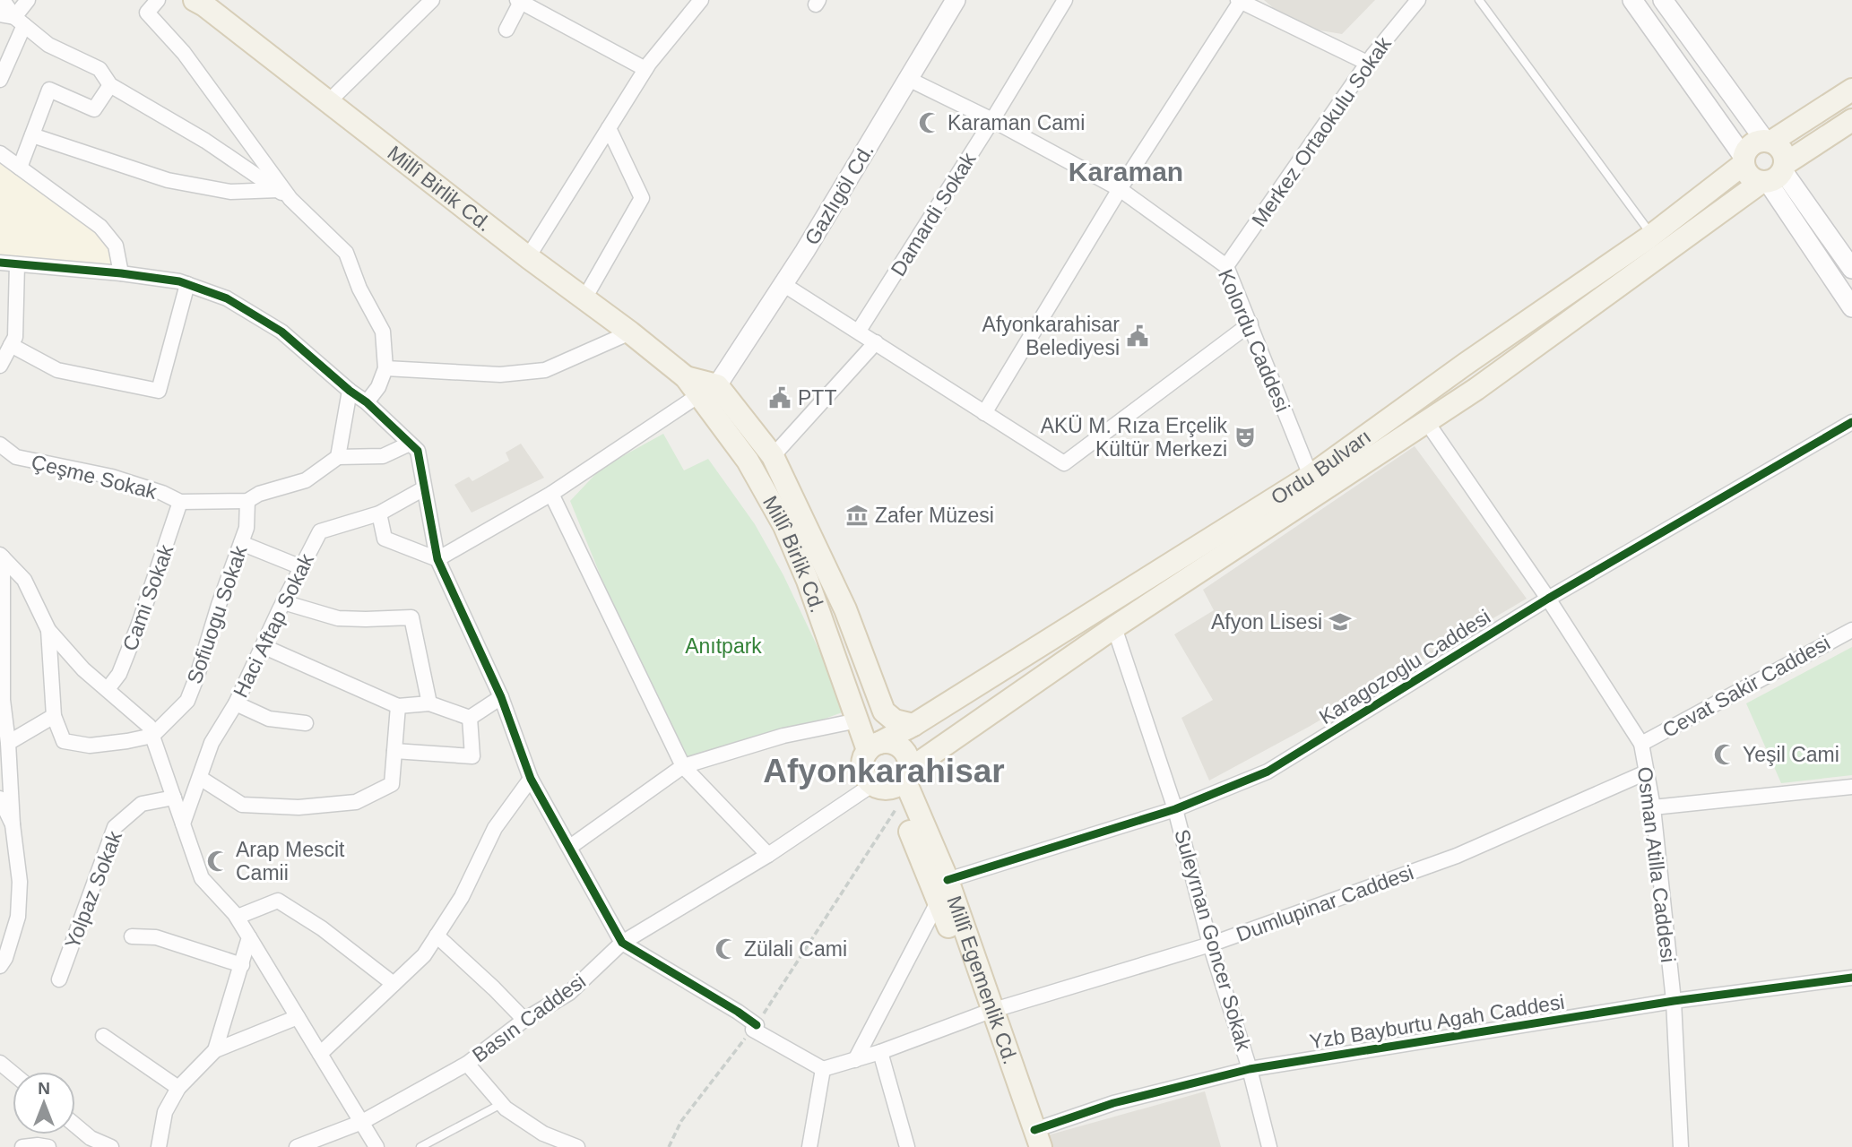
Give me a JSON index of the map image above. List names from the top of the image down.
{
  "streets": {
    "main road": ["Millî Birlik Cd.", "Ordu Bulvarı", "Millî Egemenlik Cd."],
    "street": [
      "Merkez Ortaokulu Sokak",
      "Gazlıgöl Cd.",
      "Damardi Sokak",
      "Kolordu Caddesi",
      "Çeşme Sokak",
      "Cami Sokak",
      "Sofiuogu Sokak",
      "Haci Aftap Sokak",
      "Karagozoglu Caddesi",
      "Cevat Sakir Caddesi",
      "Osman Atilla Caddesi",
      "Yolpaz Sokak",
      "Dumlupinar Caddesi",
      "Suleyrnan Goncer Sokak",
      "Basın Caddesi",
      "Yzb Bayburtu Agah Caddesi"
    ]
  },
  "crossings": [
    ["Merkez Ortaokulu Sokak", "Kolordu Caddesi"],
    ["Millî Birlik Cd.", "Gazlıgöl Cd."],
    ["Millî Birlik Cd.", "Ordu Bulvarı"],
    ["Millî Birlik Cd.", "Millî Egemenlik Cd."],
    ["Millî Birlik Cd.", "Basın Caddesi"],
    ["Gazlıgöl Cd.", "Kolordu Caddesi"],
    ["Damardi Sokak", "Kolordu Caddesi"],
    ["Kolordu Caddesi", "Ordu Bulvarı"],
    ["Ordu Bulvarı", "Osman Atilla Caddesi"],
    ["Ordu Bulvarı", "Suleyrnan Goncer Sokak"],
    ["Ordu Bulvarı", "Millî Egemenlik Cd."],
    ["Ordu Bulvarı", "Basın Caddesi"],
    ["Çeşme Sokak", "Cami Sokak"],
    ["Çeşme Sokak", "Sofiuogu Sokak"],
    ["Karagozoglu Caddesi", "Osman Atilla Caddesi"],
    ["Karagozoglu Caddesi", "Suleyrnan Goncer Sokak"],
    ["Karagozoglu Caddesi", "Millî Egemenlik Cd."],
    ["Cevat Sakir Caddesi", "Osman Atilla Caddesi"],
    ["Osman Atilla Caddesi", "Dumlupinar Caddesi"],
    ["Osman Atilla Caddesi", "Yzb Bayburtu Agah Caddesi"],
    ["Dumlupinar Caddesi", "Suleyrnan Goncer Sokak"],
    ["Dumlupinar Caddesi", "Millî Egemenlik Cd."],
    ["Suleyrnan Goncer Sokak", "Yzb Bayburtu Agah Caddesi"],
    ["Millî Egemenlik Cd.", "Basın Caddesi"],
    ["Millî Egemenlik Cd.", "Yzb Bayburtu Agah Caddesi"]
  ],
  "districts": ["Karaman", "Afyonkarahisar"],
  "parks": ["Anıtpark"],
  "places": {
    "mosque": [
      "Karaman Cami",
      "Yeşil Cami",
      "Arap Mescit Camii",
      "Zülali Cami"
    ],
    "public building": ["Afyonkarahisar Belediyesi", "PTT"],
    "theatre": ["AKÜ M. Rıza Erçelik Kültür Merkezi"],
    "museum": ["Zafer Müzesi"],
    "school or university": ["Afyon Lisesi"]
  },
  "north": "top"
}
